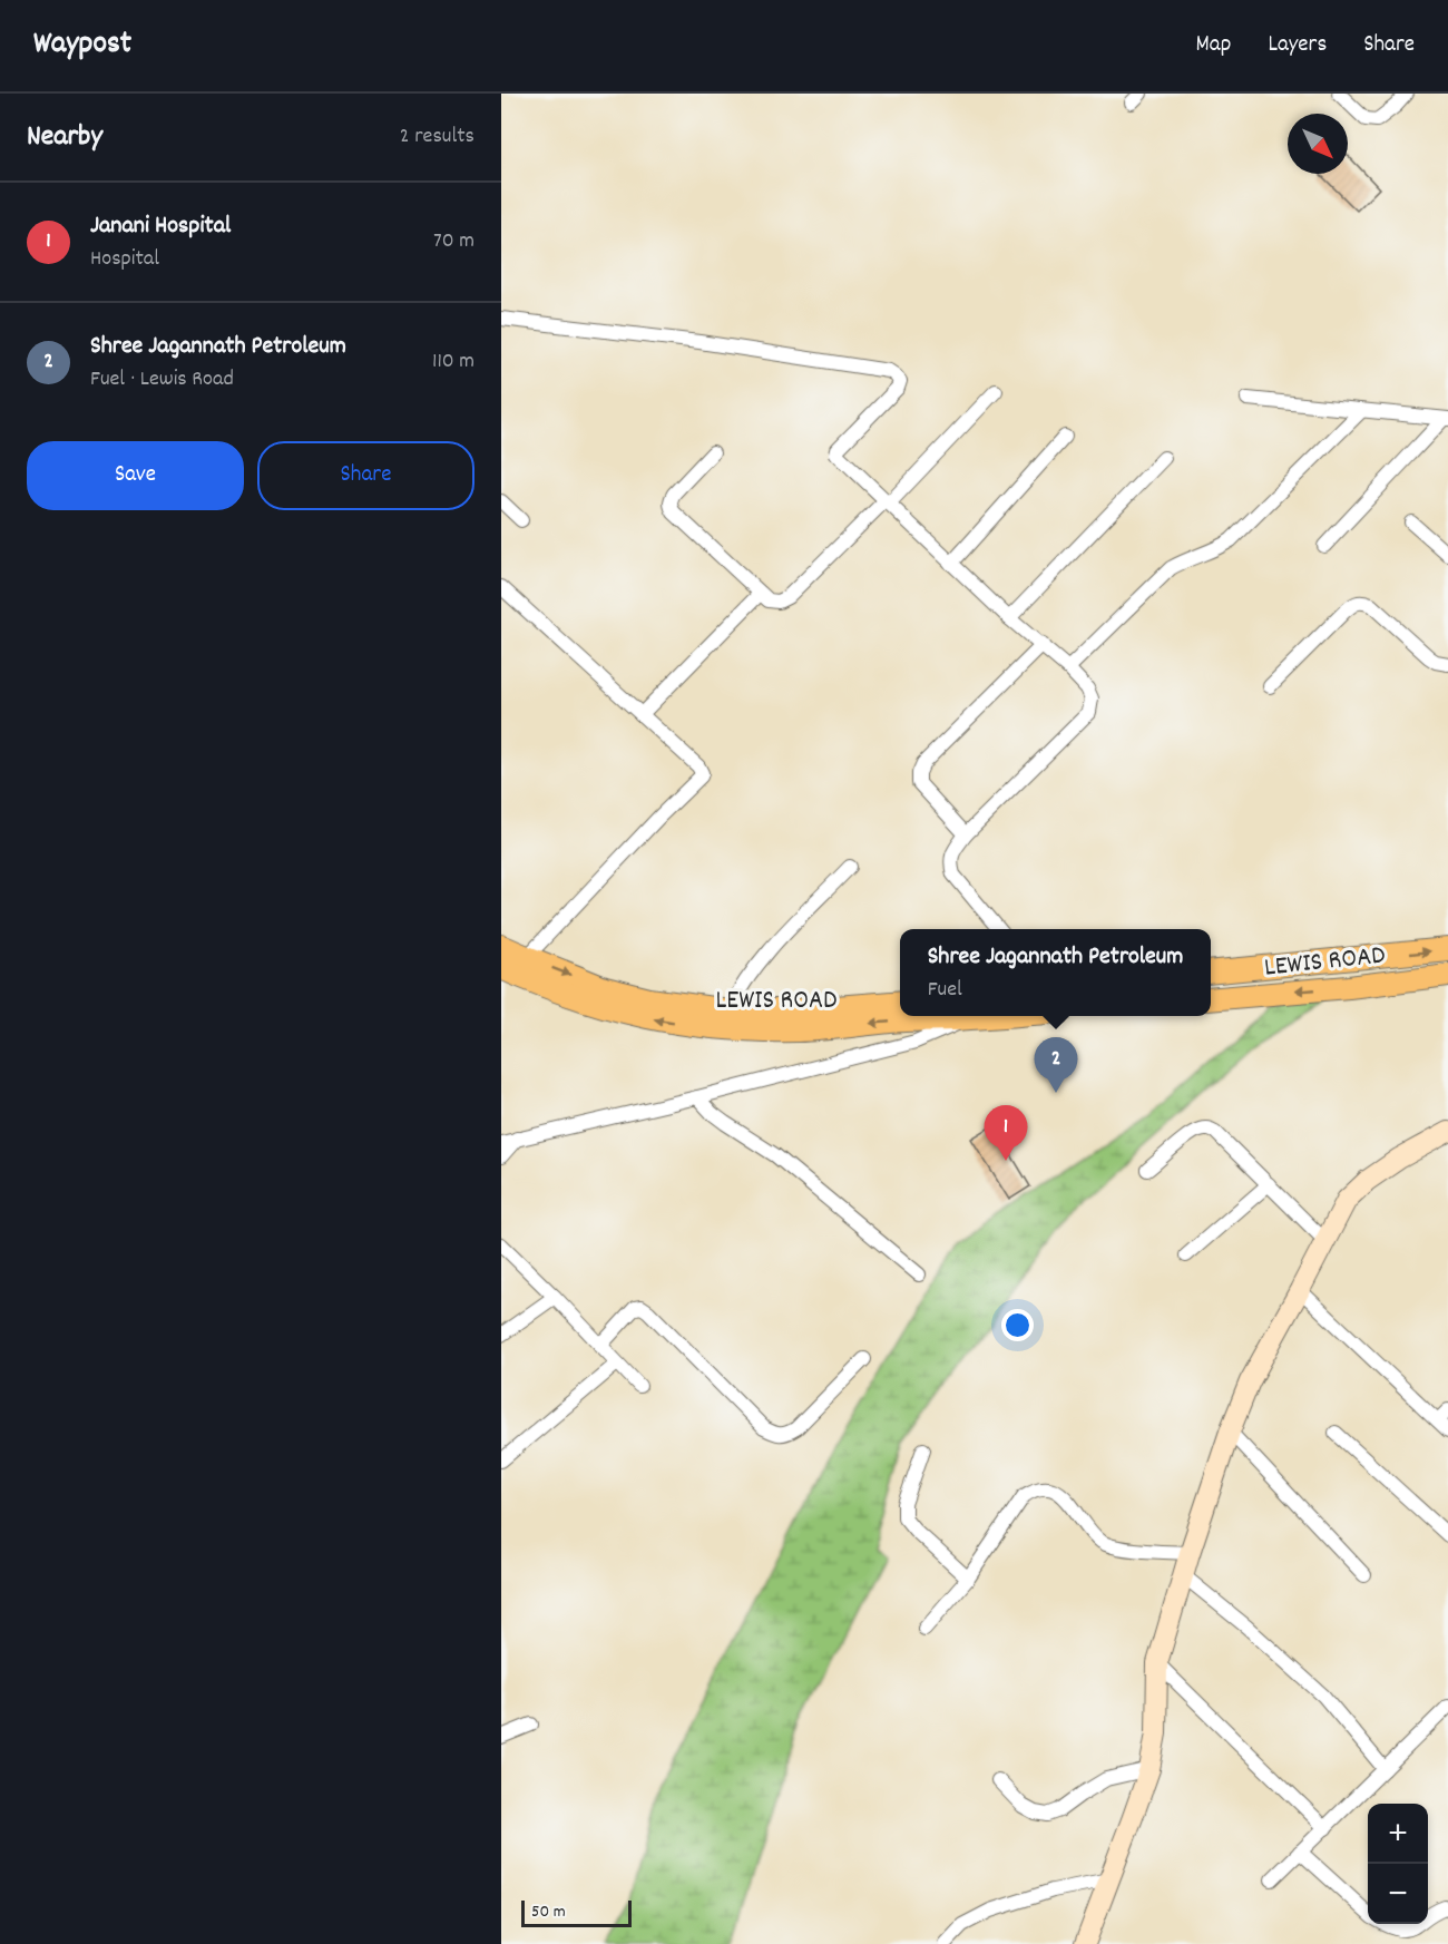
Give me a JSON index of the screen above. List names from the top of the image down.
{
  "streets": {
    "main road": ["LEWIS ROAD"]
  },
  "scale_bar": "50 m",
  "north": "bottom right",
  "page": {
    "header": "Waypost",
    "nav": ["Map", "Layers", "Share"],
    "heading": ["Nearby", "2 results"],
    "list": [
      {
        "mark": "1",
        "name": "Janani Hospital",
        "note": "Hospital",
        "value": "70 m"
      },
      {
        "mark": "2",
        "name": "Shree Jagannath Petroleum",
        "note": "Fuel · Lewis Road",
        "value": "110 m"
      }
    ],
    "buttons": ["Save", "Share"],
    "popup": ["Shree Jagannath Petroleum", "Fuel"],
    "pins": ["2", "1"],
    "map_buttons": ["+", "−"],
    "scale": "50 m"
  }
}
